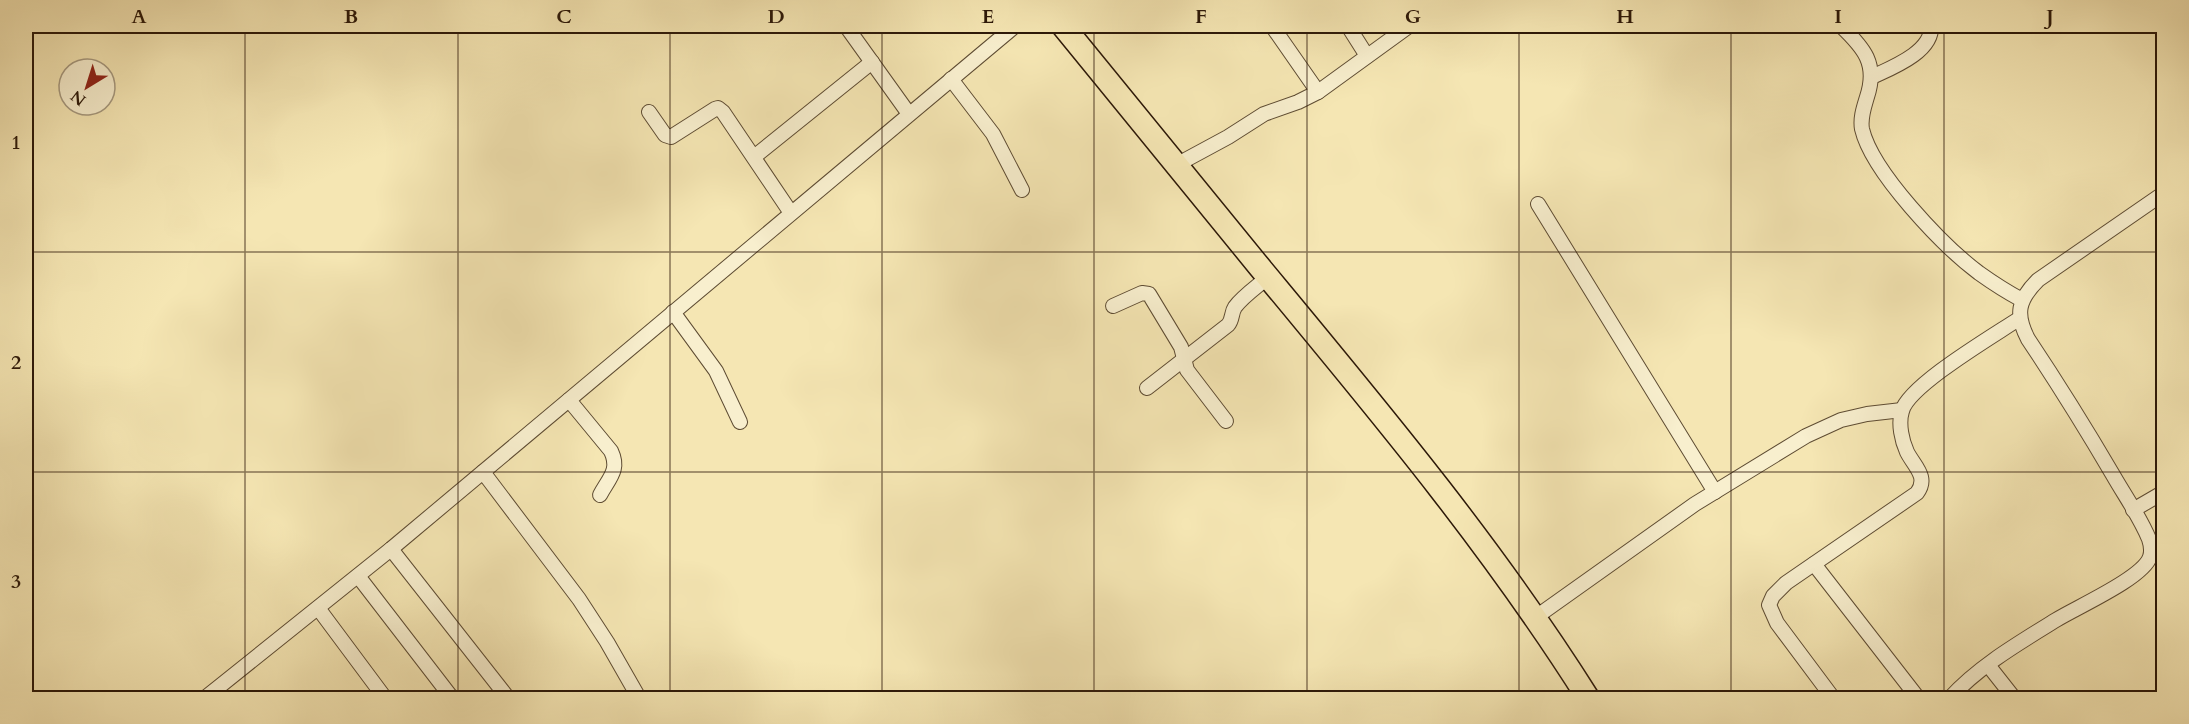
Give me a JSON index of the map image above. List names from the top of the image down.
{
  "north": "bottom left",
  "grid": {
    "columns": [
      "A",
      "B",
      "C",
      "D",
      "E",
      "F",
      "G",
      "H",
      "I",
      "J"
    ],
    "rows": ["1", "2", "3"]
  }
}
